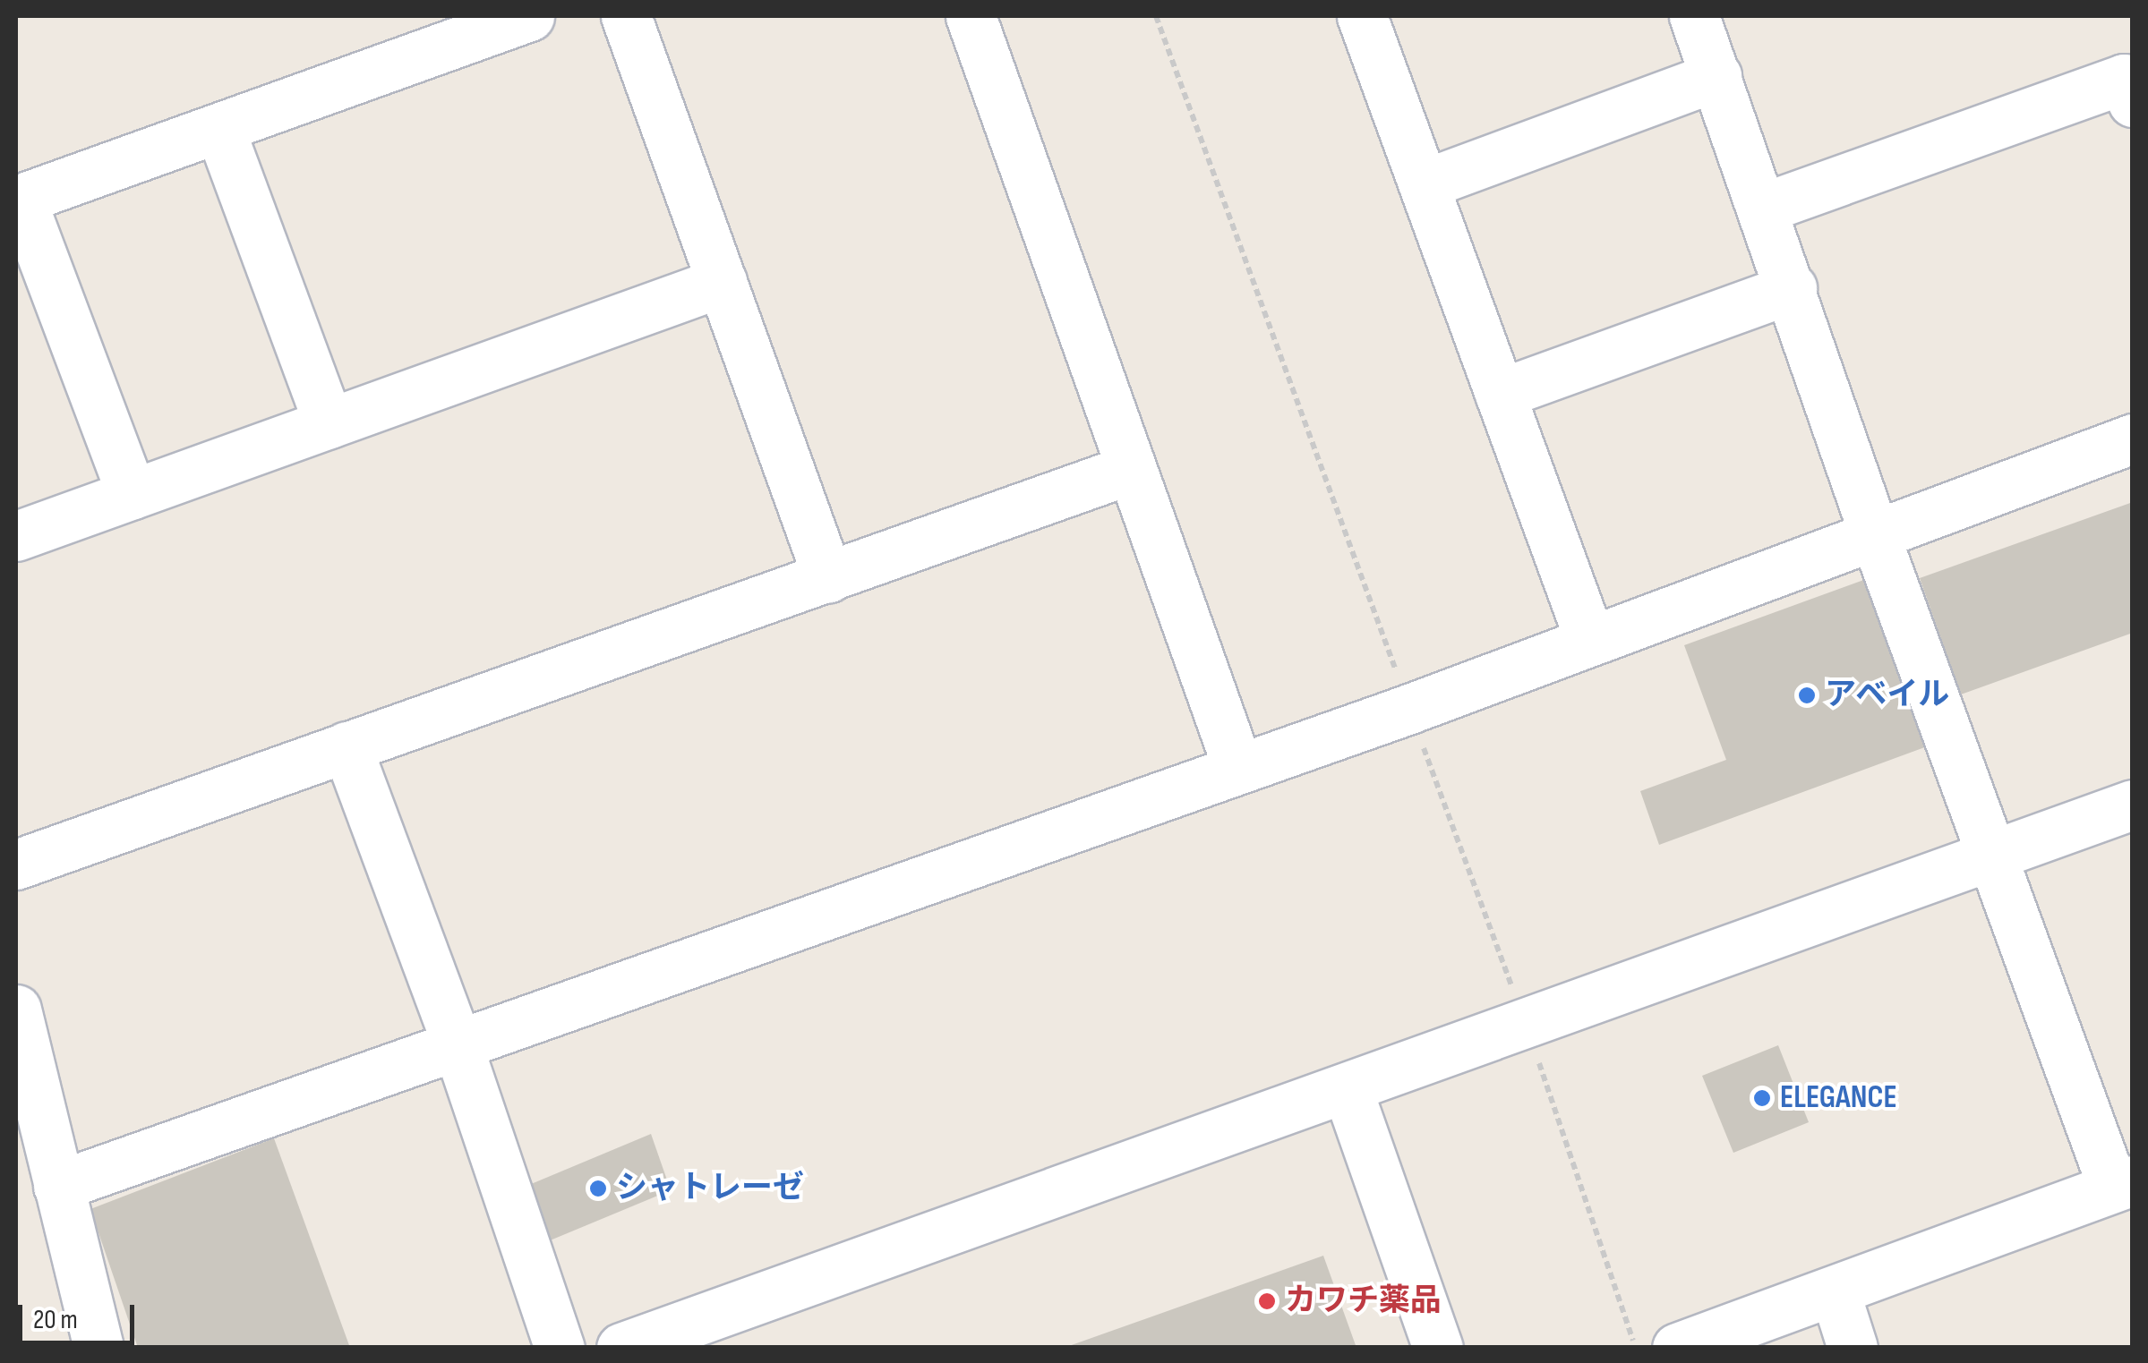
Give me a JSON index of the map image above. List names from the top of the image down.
{
  "places": [
    "アベイル",
    "ELEGANCE",
    "シャトレーゼ",
    "カワチ薬品"
  ],
  "scale_bar": "20 m"
}
